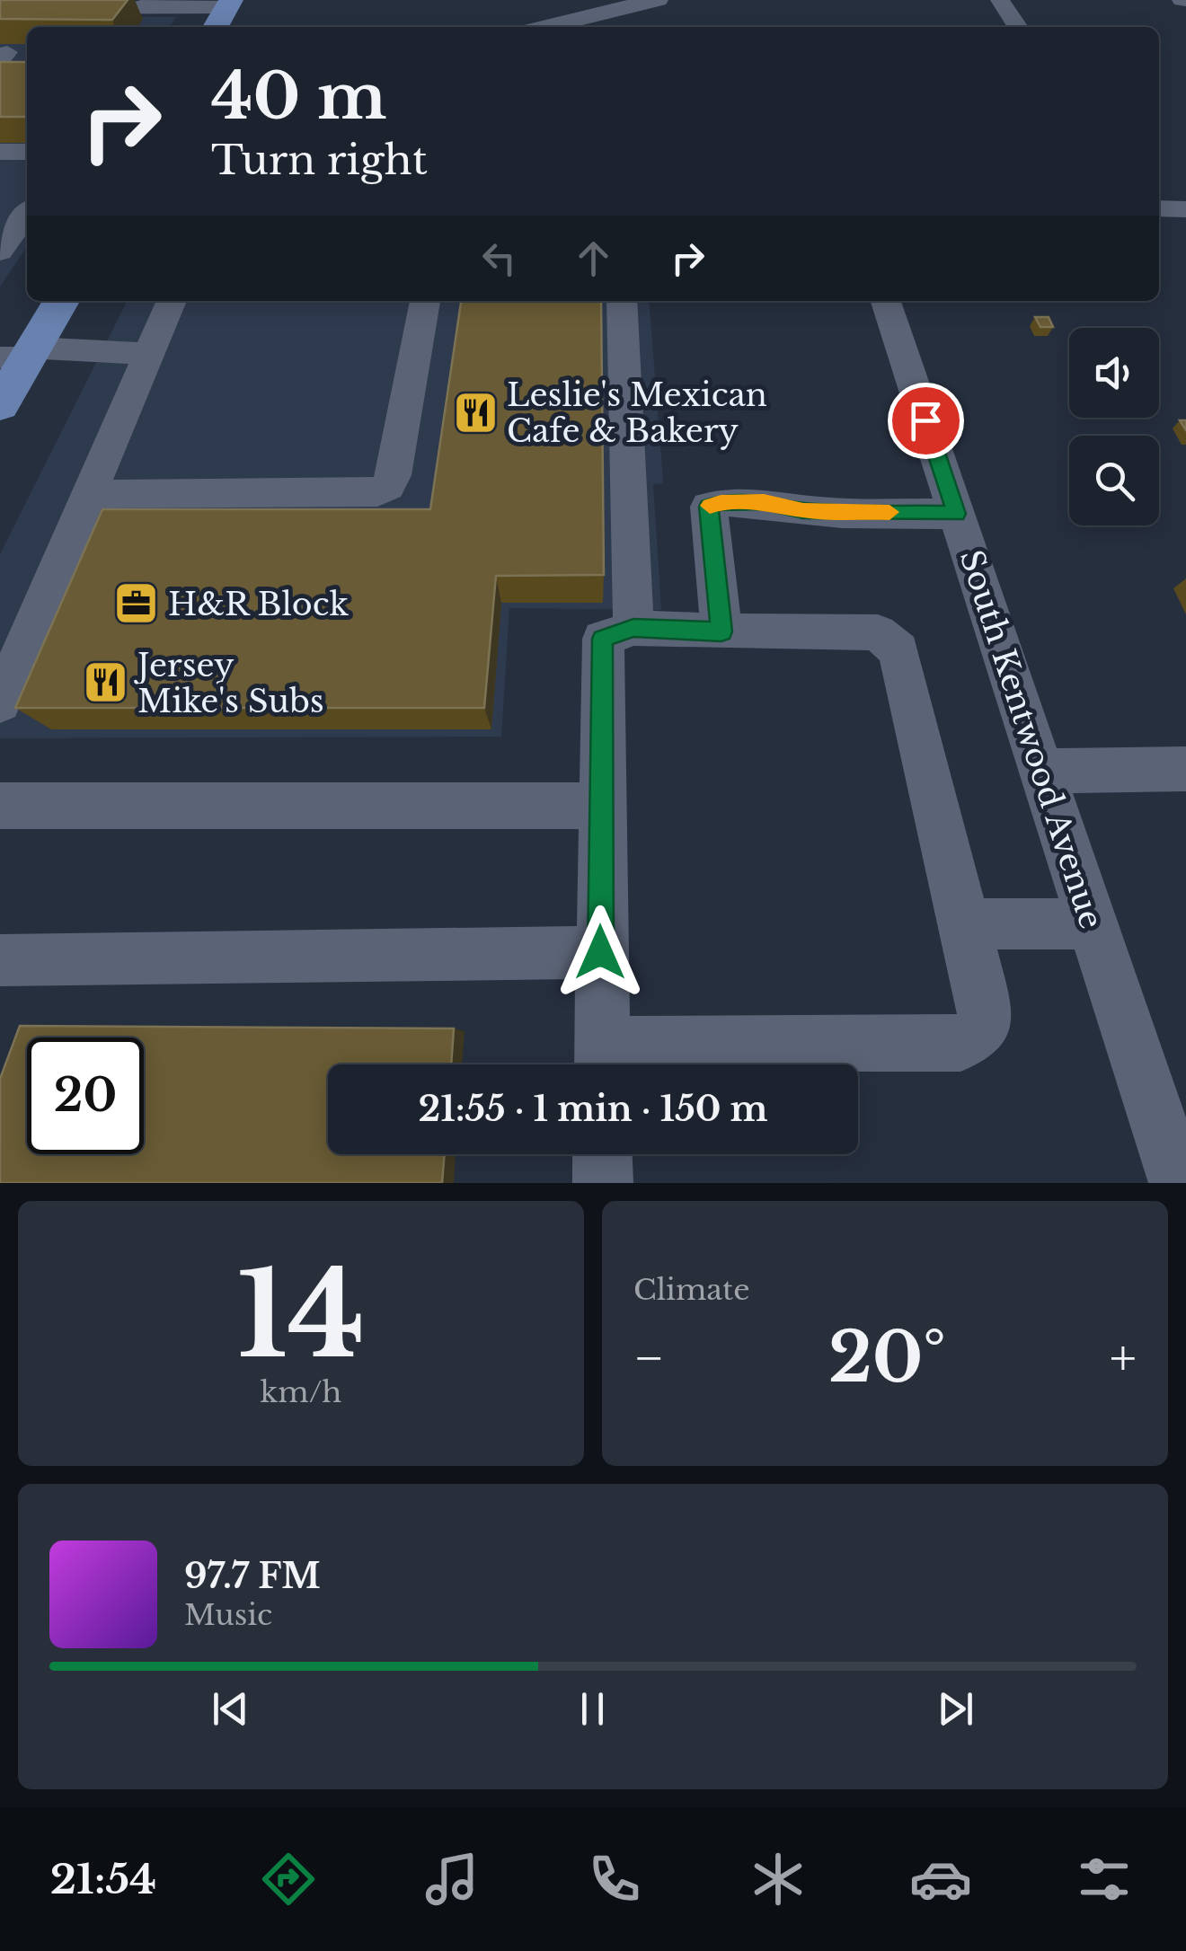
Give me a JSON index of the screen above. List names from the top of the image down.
{
  "streets": {
    "street": ["South Kentwood Avenue"]
  },
  "places": {
    "restaurant": ["Leslie's Mexican Cafe & Bakery", "Jersey Mike's Subs"],
    "office": ["H&R Block"]
  },
  "page": {
    "turn": ["40 m", "Turn right"],
    "limit": "20",
    "trip": "21:55 · 1 min · 150 m",
    "tile": [
      ["14", "km/h"],
      "Climate"
    ],
    "heat": ["−", "20°", "+"],
    "song": ["97.7 FM", "Music"],
    "tabs": "21:54"
  }
}
